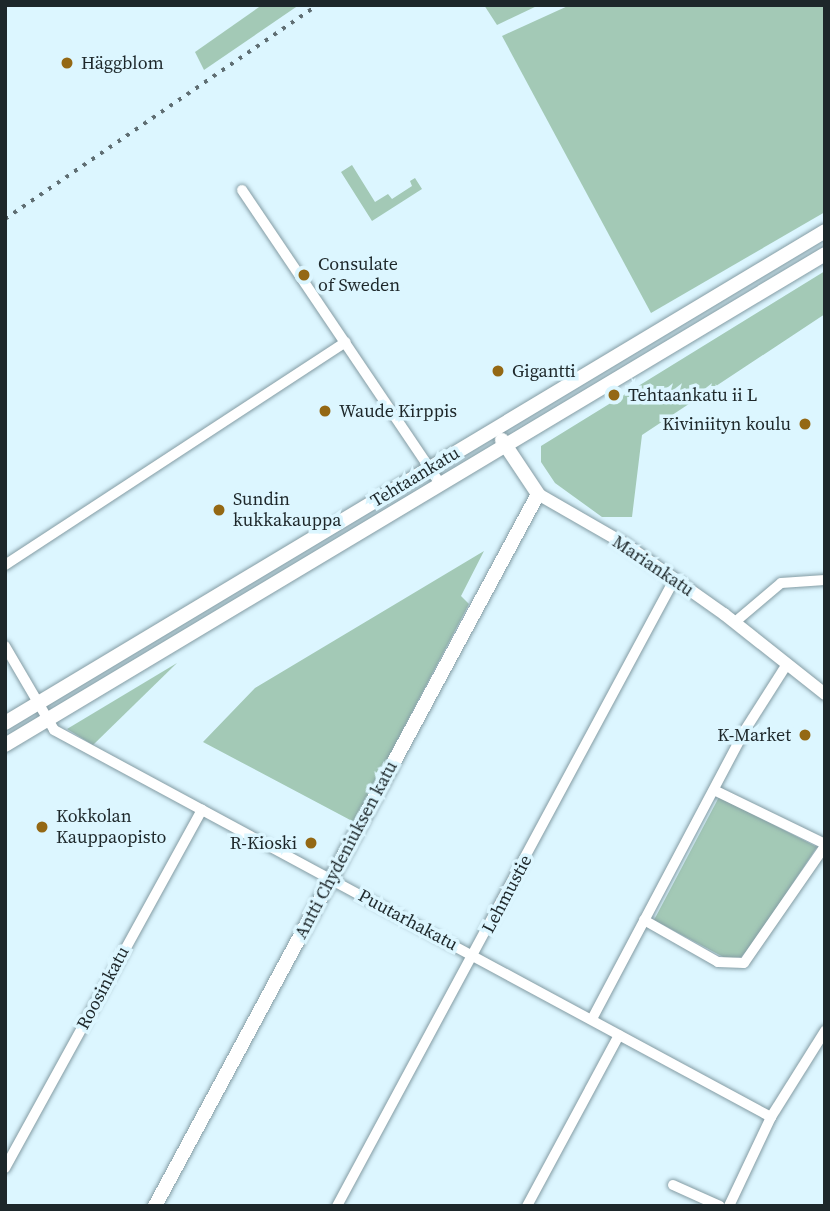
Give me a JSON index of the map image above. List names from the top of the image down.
{
  "streets": {
    "main road": ["Tehtaankatu", "Mariankatu", "Antti Chydeniuksen katu"],
    "street": ["Lehmustie", "Puutarhakatu", "Roosinkatu"]
  },
  "crossings": [
    ["Tehtaankatu", "Mariankatu"],
    ["Tehtaankatu", "Puutarhakatu"],
    ["Mariankatu", "Antti Chydeniuksen katu"],
    ["Mariankatu", "Lehmustie"],
    ["Antti Chydeniuksen katu", "Puutarhakatu"],
    ["Lehmustie", "Puutarhakatu"],
    ["Puutarhakatu", "Roosinkatu"]
  ],
  "places": [
    "Häggblom",
    "Consulate of Sweden",
    "Gigantti",
    "Tehtaankatu ii L",
    "Waude Kirppis",
    "Kiviniityn koulu",
    "Sundin kukkakauppa",
    "K-Market",
    "Kokkolan Kauppaopisto",
    "R-Kioski"
  ]
}
